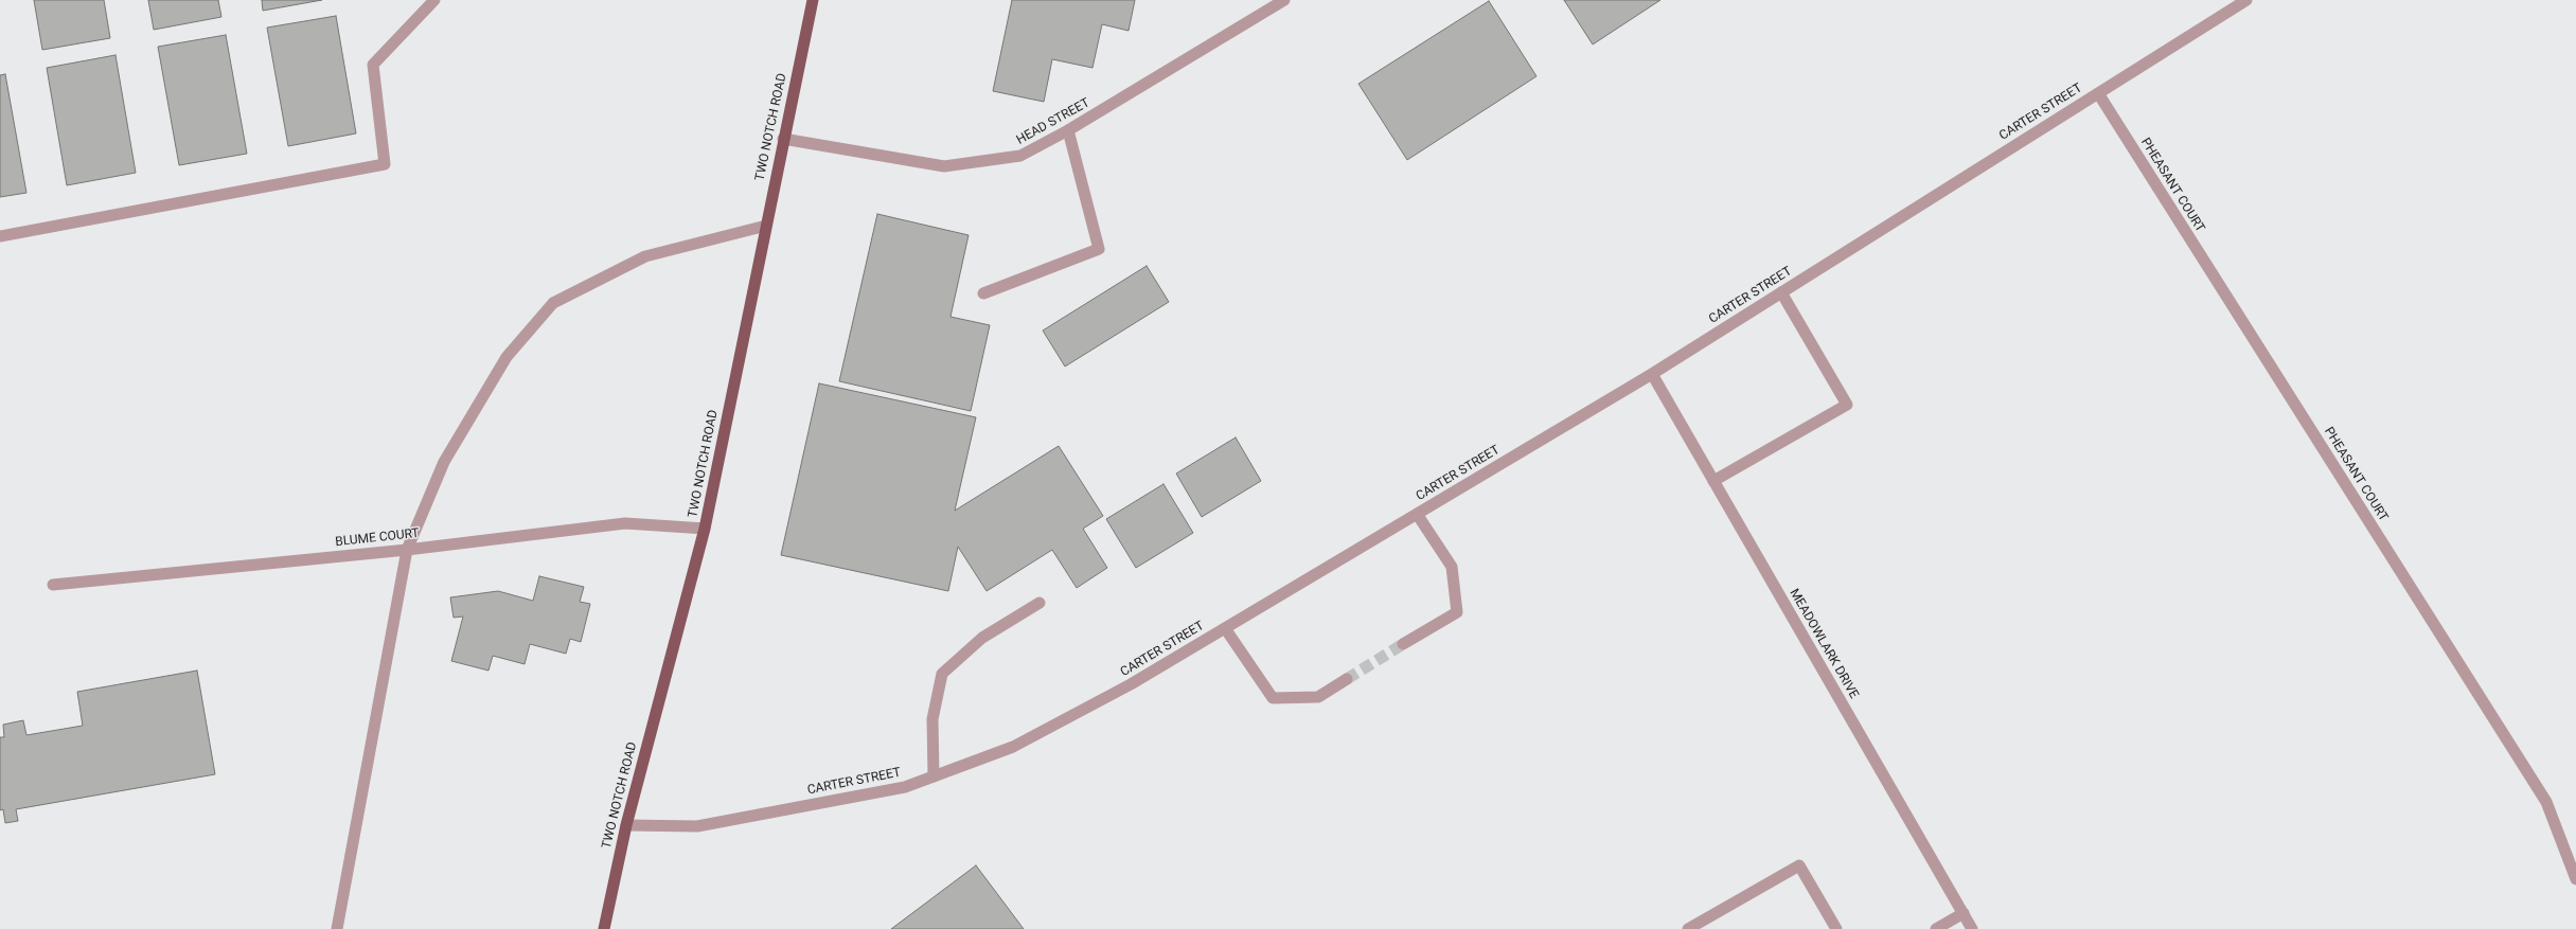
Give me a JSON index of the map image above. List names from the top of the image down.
{
  "streets": {
    "main road": ["TWO NOTCH ROAD"],
    "street": [
      "CARTER STREET",
      "HEAD STREET",
      "PHEASANT COURT",
      "BLUME COURT",
      "MEADOWLARK DRIVE"
    ]
  },
  "crossings": [
    ["CARTER STREET", "TWO NOTCH ROAD"],
    ["CARTER STREET", "PHEASANT COURT"],
    ["CARTER STREET", "MEADOWLARK DRIVE"],
    ["HEAD STREET", "TWO NOTCH ROAD"],
    ["TWO NOTCH ROAD", "BLUME COURT"]
  ]
}
